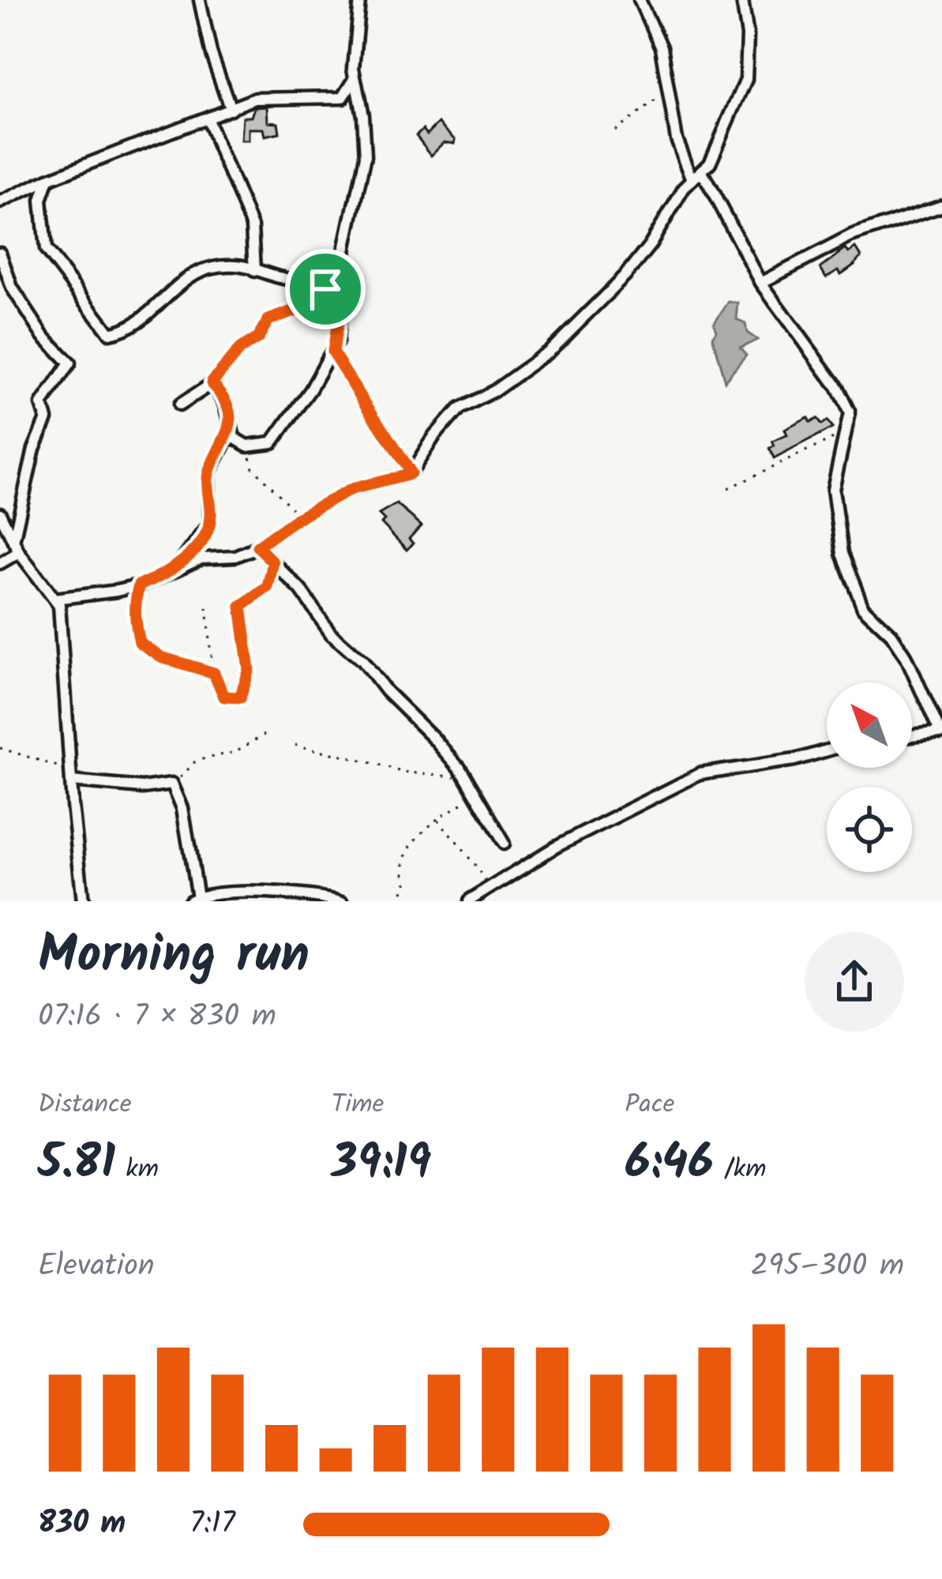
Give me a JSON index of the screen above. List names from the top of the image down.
{
  "north": "top left",
  "page": {
    "heading": ["Morning run", "07:16 · 7 × 830 m"],
    "stats": [
      ["Distance", "5.81 km"],
      ["Time", "39:19"],
      ["Pace", "6:46 /km"]
    ],
    "chart": ["Elevation", "295–300 m"],
    "list": [
      {
        "name": "830 m",
        "note": "7:17"
      }
    ]
  }
}
